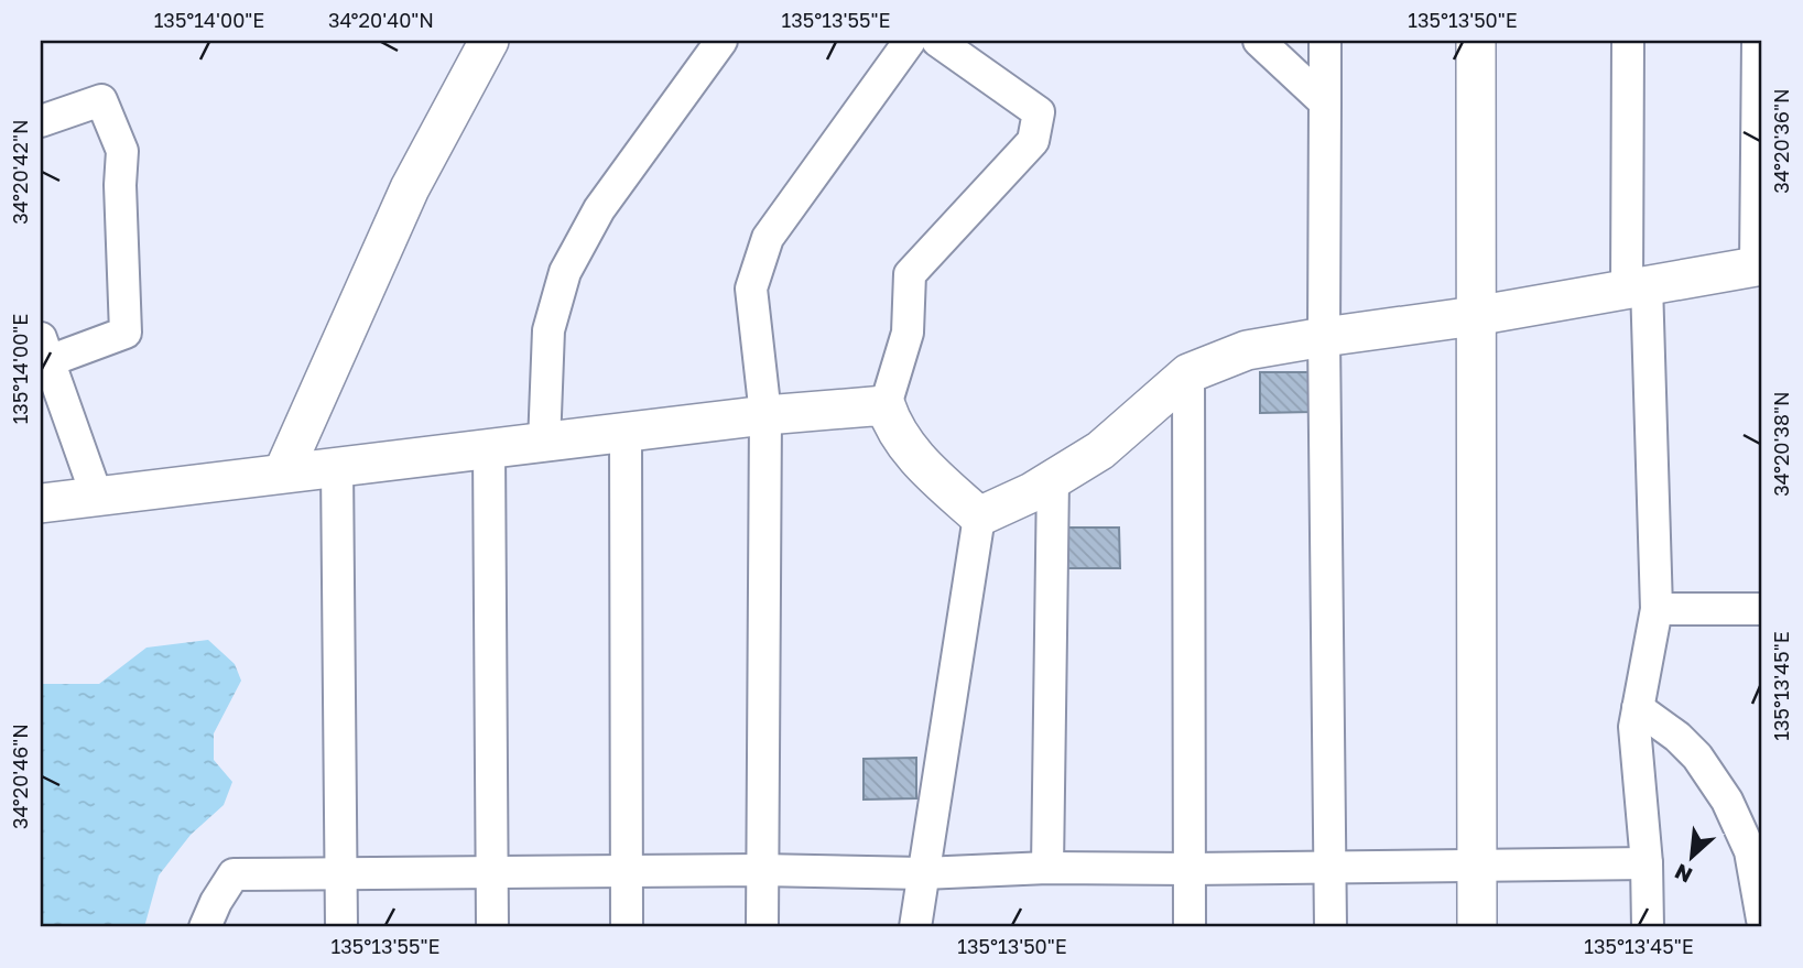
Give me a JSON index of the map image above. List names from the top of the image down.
{
  "north": "bottom left",
  "coordinates": [
    "135°14'00\"E",
    "34°20'40\"N",
    "135°13'55\"E",
    "135°13'50\"E",
    "34°20'36\"N",
    "34°20'42\"N",
    "34°20'38\"N",
    "135°13'45\"E",
    "34°20'46\"N"
  ]
}
